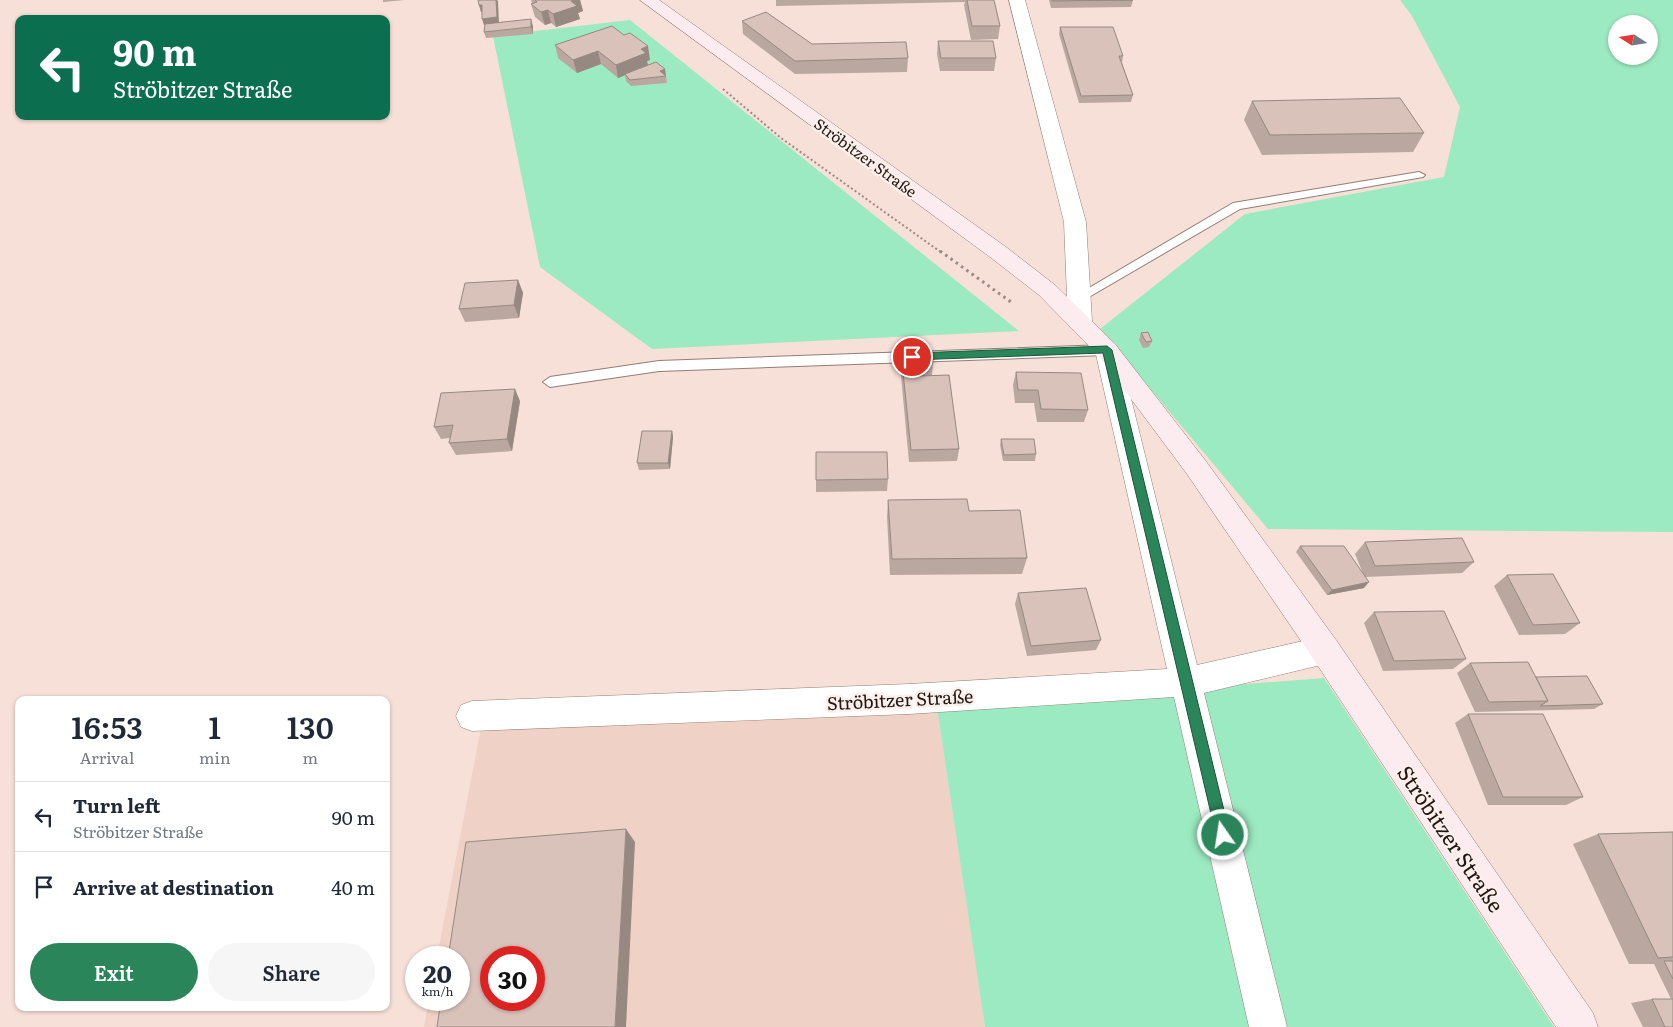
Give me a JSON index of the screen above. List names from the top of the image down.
{
  "streets": {
    "street": ["Ströbitzer Straße"]
  },
  "north": "left",
  "page": {
    "turn": ["90 m", "Ströbitzer Straße"],
    "eta": [
      "16:53",
      "Arrival",
      "1",
      "min",
      "130",
      "m"
    ],
    "list": [
      {
        "name": "Turn left",
        "note": "Ströbitzer Straße",
        "value": "90 m"
      },
      {
        "name": "Arrive at destination",
        "value": "40 m"
      }
    ],
    "buttons": ["Exit", "Share"],
    "speed": "20 km/h",
    "limit": "30"
  }
}
